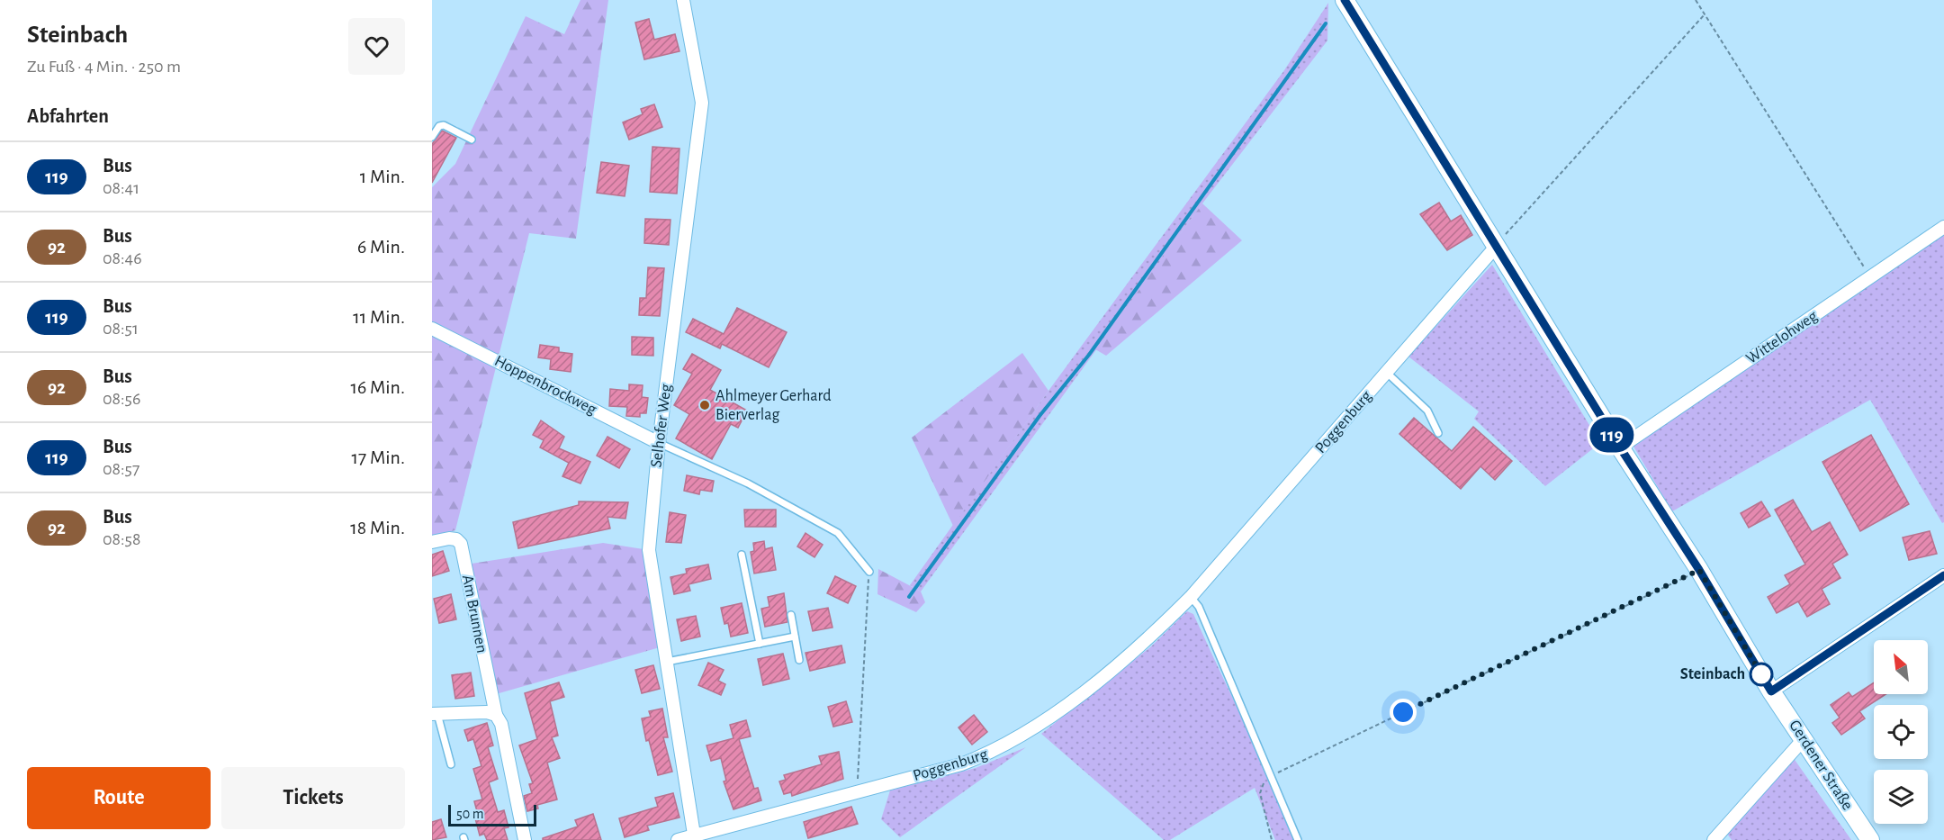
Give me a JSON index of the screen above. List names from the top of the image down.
{
  "streets": {
    "main road": ["Gerdener Straße"],
    "street": [
      "Wittelohweg",
      "Hoppenbrockweg",
      "Poggenburg",
      "Selhofer Weg",
      "Am Brunnen"
    ]
  },
  "crossings": [
    ["Wittelohweg", "Gerdener Straße"],
    ["Hoppenbrockweg", "Selhofer Weg"],
    ["Poggenburg", "Selhofer Weg"],
    ["Poggenburg", "Gerdener Straße"]
  ],
  "places": ["Ahlmeyer Gerhard Bierverlag", "Steinbach"],
  "lines": ["bus line 119"],
  "scale_bar": "50 m",
  "north": "top left",
  "page": {
    "heading": [
      ["Steinbach", "Zu Fuß · 4 Min. · 250 m"],
      "Abfahrten"
    ],
    "on_map": "119",
    "list": [
      {
        "mark": "119",
        "name": "Bus",
        "note": "08:41",
        "value": "1 Min."
      },
      {
        "mark": "92",
        "name": "Bus",
        "note": "08:46",
        "value": "6 Min."
      },
      {
        "mark": "119",
        "name": "Bus",
        "note": "08:51",
        "value": "11 Min."
      },
      {
        "mark": "92",
        "name": "Bus",
        "note": "08:56",
        "value": "16 Min."
      },
      {
        "mark": "119",
        "name": "Bus",
        "note": "08:57",
        "value": "17 Min."
      },
      {
        "mark": "92",
        "name": "Bus",
        "note": "08:58",
        "value": "18 Min."
      }
    ],
    "buttons": ["Route", "Tickets"],
    "scale": "50 m"
  }
}
